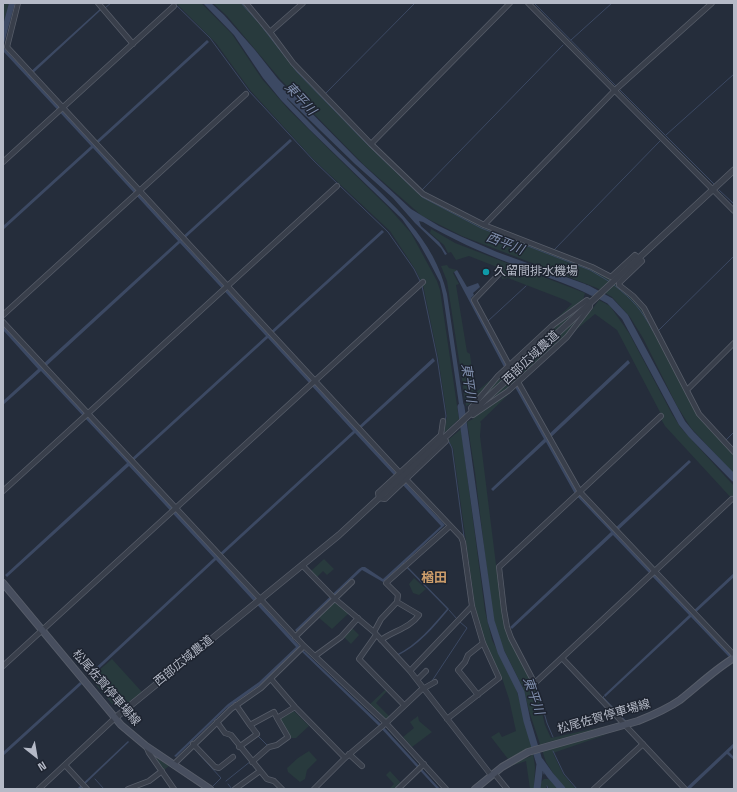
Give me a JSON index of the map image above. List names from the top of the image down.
{
  "streets": {
    "main road": ["松尾佐賀停車場線"],
    "street": ["西部広域農道"]
  },
  "crossings": [
    ["西部広域農道", "松尾佐賀停車場線"]
  ],
  "districts": ["楢田"],
  "water": ["東平川", "西平川"],
  "places": ["久留間排水機場"],
  "north": "bottom right"
}
